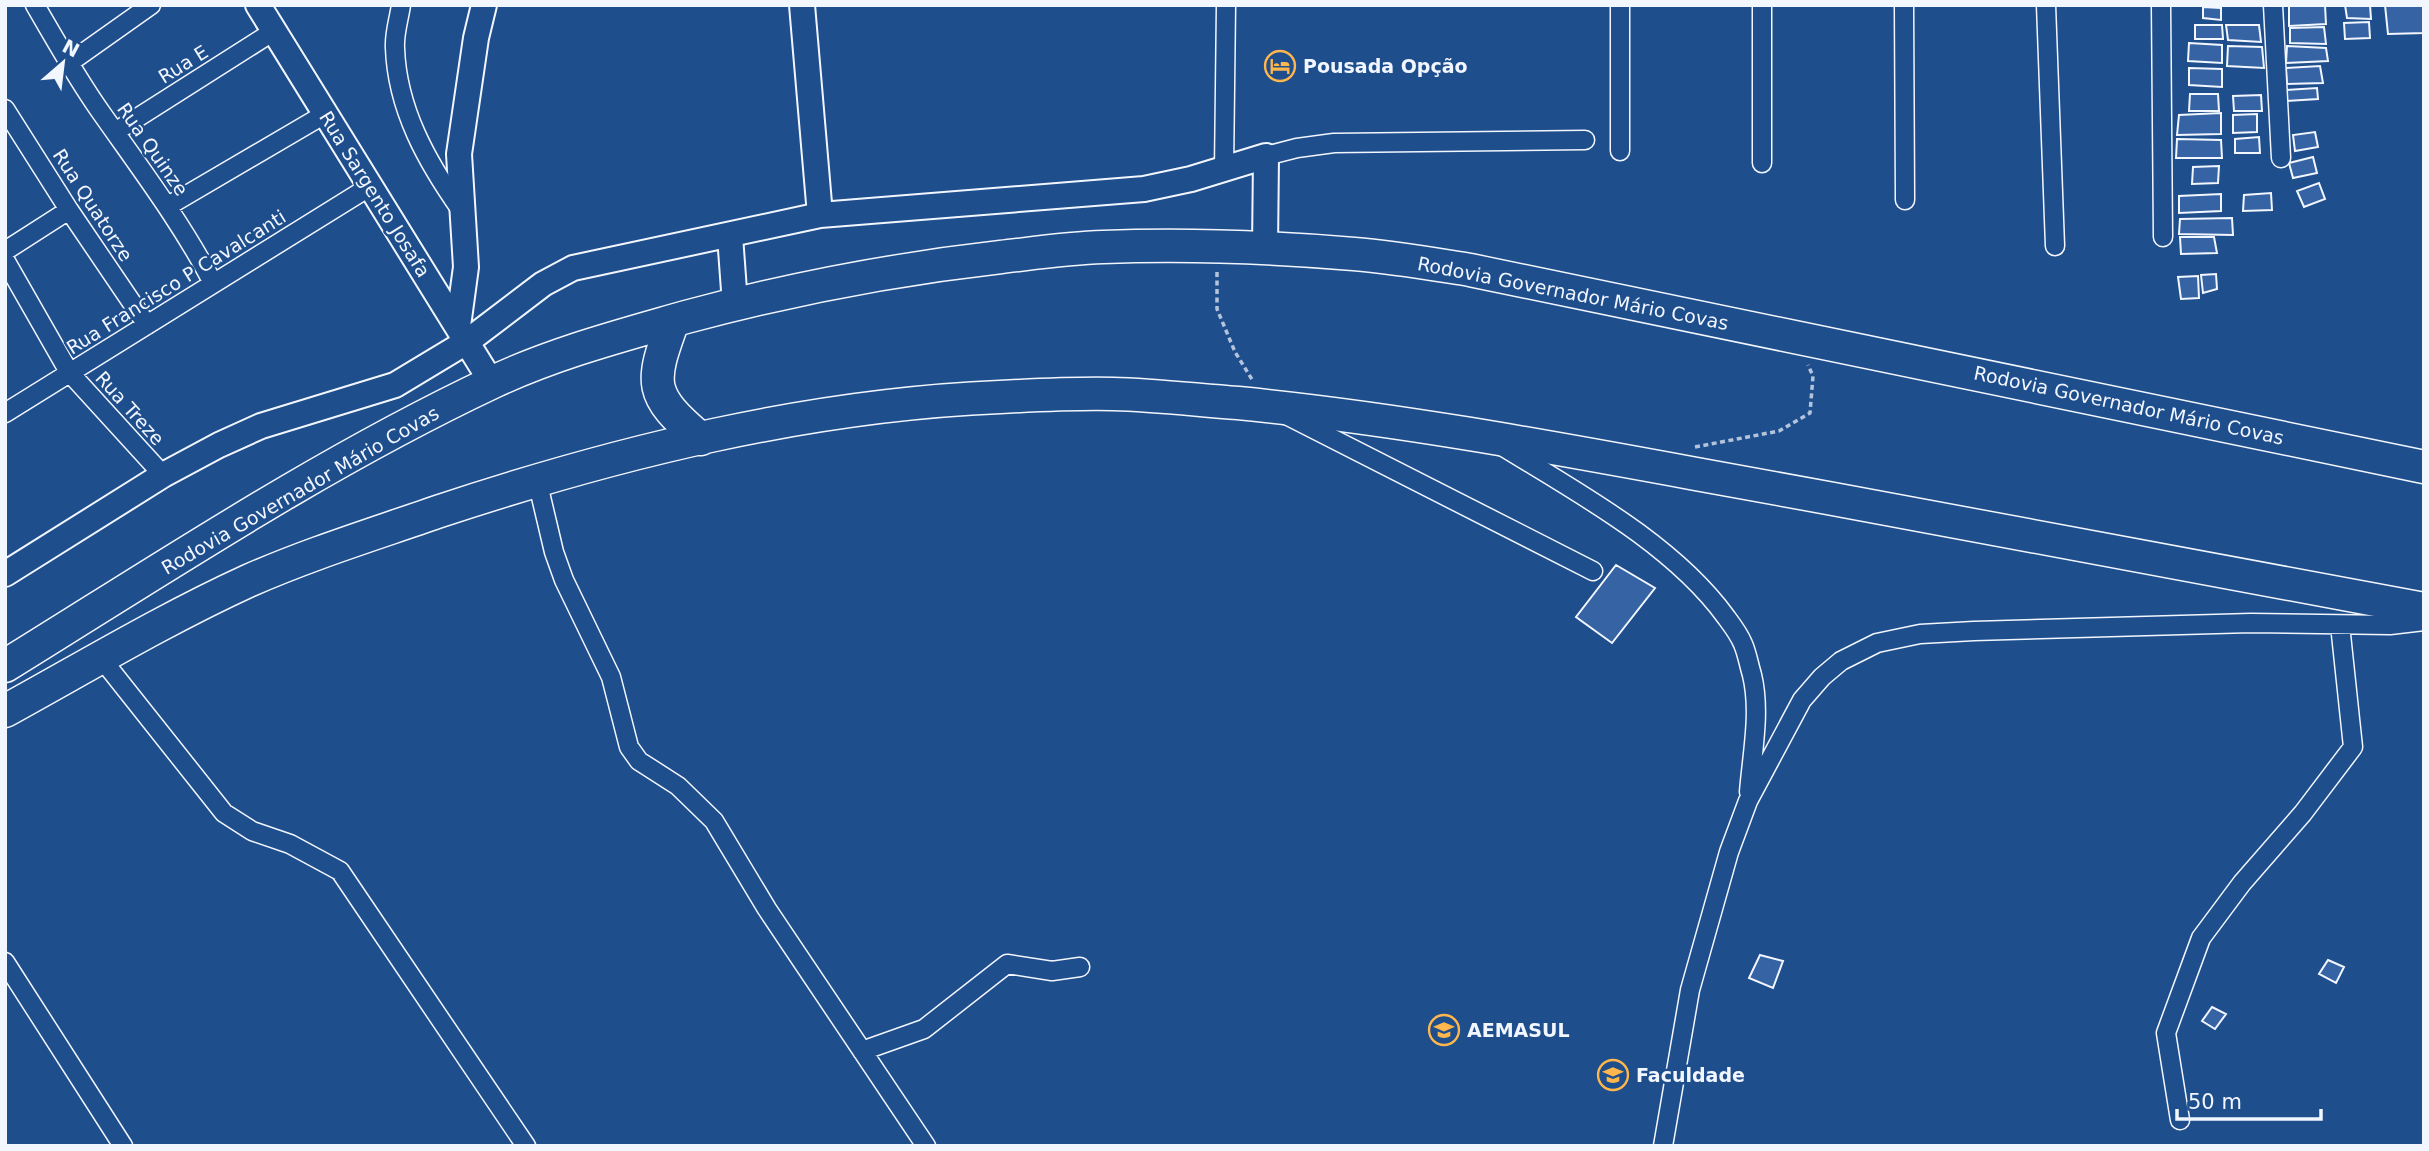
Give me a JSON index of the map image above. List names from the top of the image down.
{
  "streets": {
    "highway": ["Rodovia Governador Mário Covas"],
    "main road": ["Rua Sargento Josafa"],
    "street": [
      "Rua E",
      "Rua Quinze",
      "Rua Quatorze",
      "Rua Francisco P Cavalcanti",
      "Rua Treze"
    ]
  },
  "crossings": [
    ["Rua E", "Rua Quinze"],
    ["Rua E", "Rua Sargento Josafa"],
    ["Rua Quinze", "Rua Francisco P Cavalcanti"],
    ["Rua Sargento Josafa", "Rua Francisco P Cavalcanti"],
    ["Rua Sargento Josafa", "Rodovia Governador Mário Covas"],
    ["Rua Quatorze", "Rua Francisco P Cavalcanti"],
    ["Rua Francisco P Cavalcanti", "Rua Treze"]
  ],
  "places": {
    "hotel": ["Pousada Opção"],
    "school or university": ["AEMASUL", "Faculdade"]
  },
  "scale_bar": "50 m",
  "north": "top right"
}
